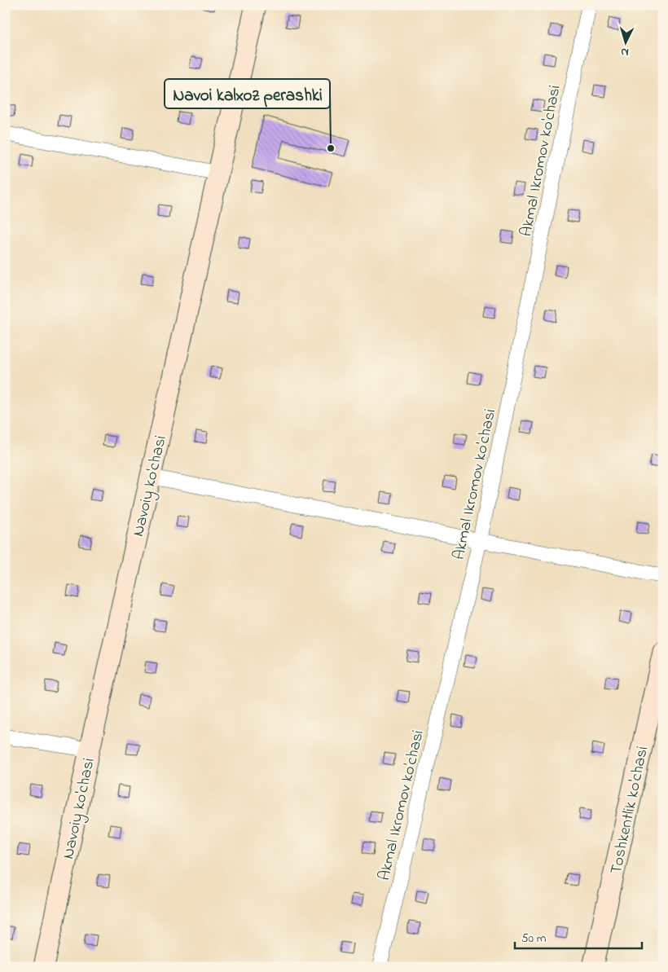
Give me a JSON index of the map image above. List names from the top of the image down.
{
  "streets": {
    "street": ["Akmal Ikromov ko'chasi", "Navoiy ko'chasi", "Toshkentlik ko'chasi"]
  },
  "places": ["Navoi kalxoz perashki"],
  "scale_bar": "50 m",
  "north": "bottom"
}
